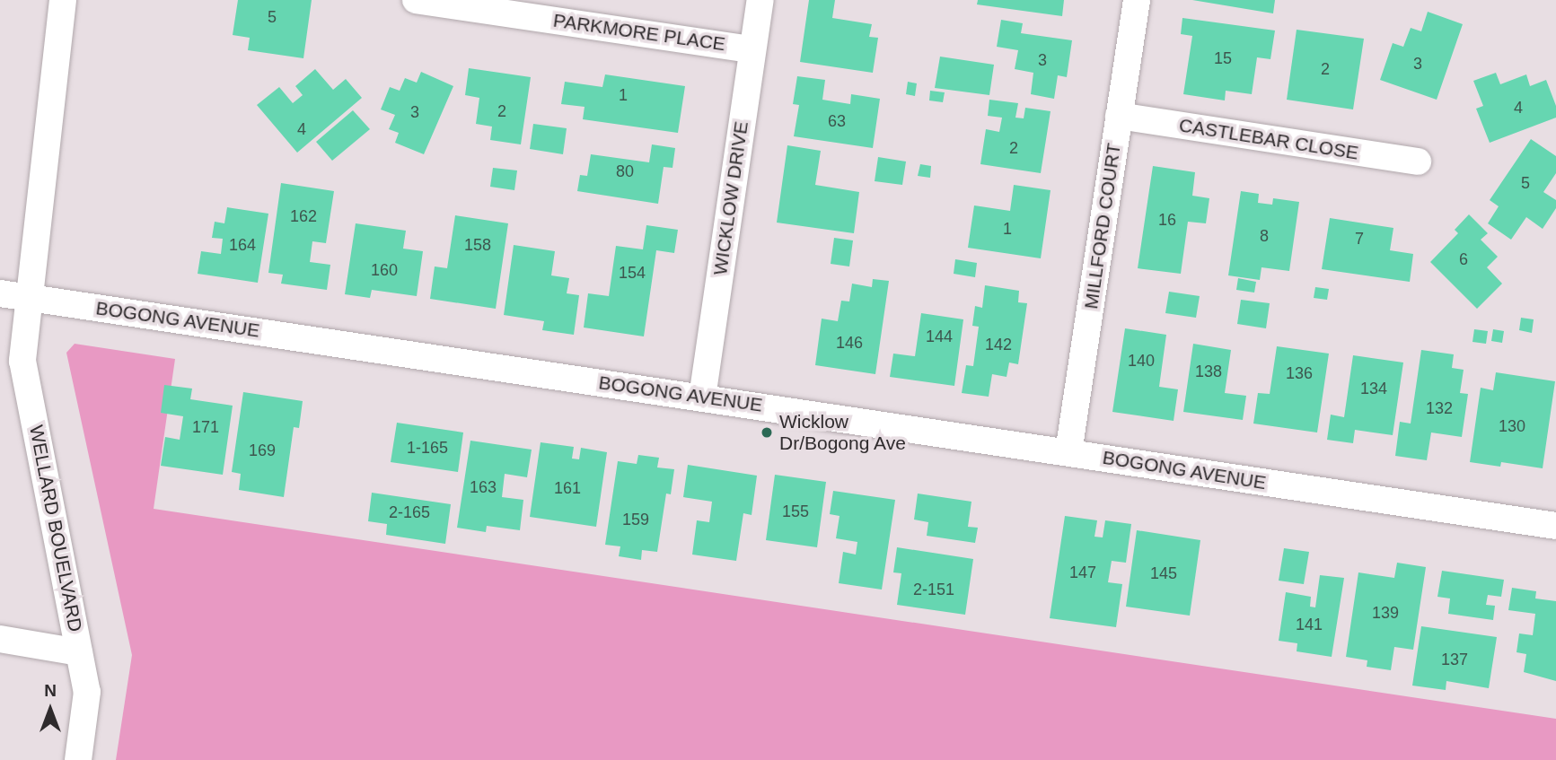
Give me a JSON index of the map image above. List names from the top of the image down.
{
  "streets": {
    "street": [
      "PARKMORE PLACE",
      "CASTLEBAR CLOSE",
      "WICKLOW DRIVE",
      "MILLFORD COURT",
      "BOGONG AVENUE",
      "WELLARD BOUELVARD"
    ]
  },
  "crossings": [
    ["PARKMORE PLACE", "WICKLOW DRIVE"],
    ["CASTLEBAR CLOSE", "MILLFORD COURT"],
    ["WICKLOW DRIVE", "BOGONG AVENUE"],
    ["MILLFORD COURT", "BOGONG AVENUE"],
    ["BOGONG AVENUE", "WELLARD BOUELVARD"]
  ],
  "places": ["Wicklow Dr/Bogong Ave"],
  "house_numbers": [
    "5",
    "15",
    "3",
    "3",
    "2",
    "1",
    "4",
    "2",
    "3",
    "63",
    "4",
    "2",
    "80",
    "5",
    "162",
    "16",
    "1",
    "8",
    "7",
    "164",
    "158",
    "6",
    "160",
    "154",
    "144",
    "146",
    "142",
    "140",
    "138",
    "136",
    "134",
    "132",
    "130",
    "171",
    "1-165",
    "169",
    "163",
    "161",
    "155",
    "2-165",
    "159",
    "147",
    "145",
    "2-151",
    "139",
    "141",
    "137"
  ],
  "north": "top"
}
